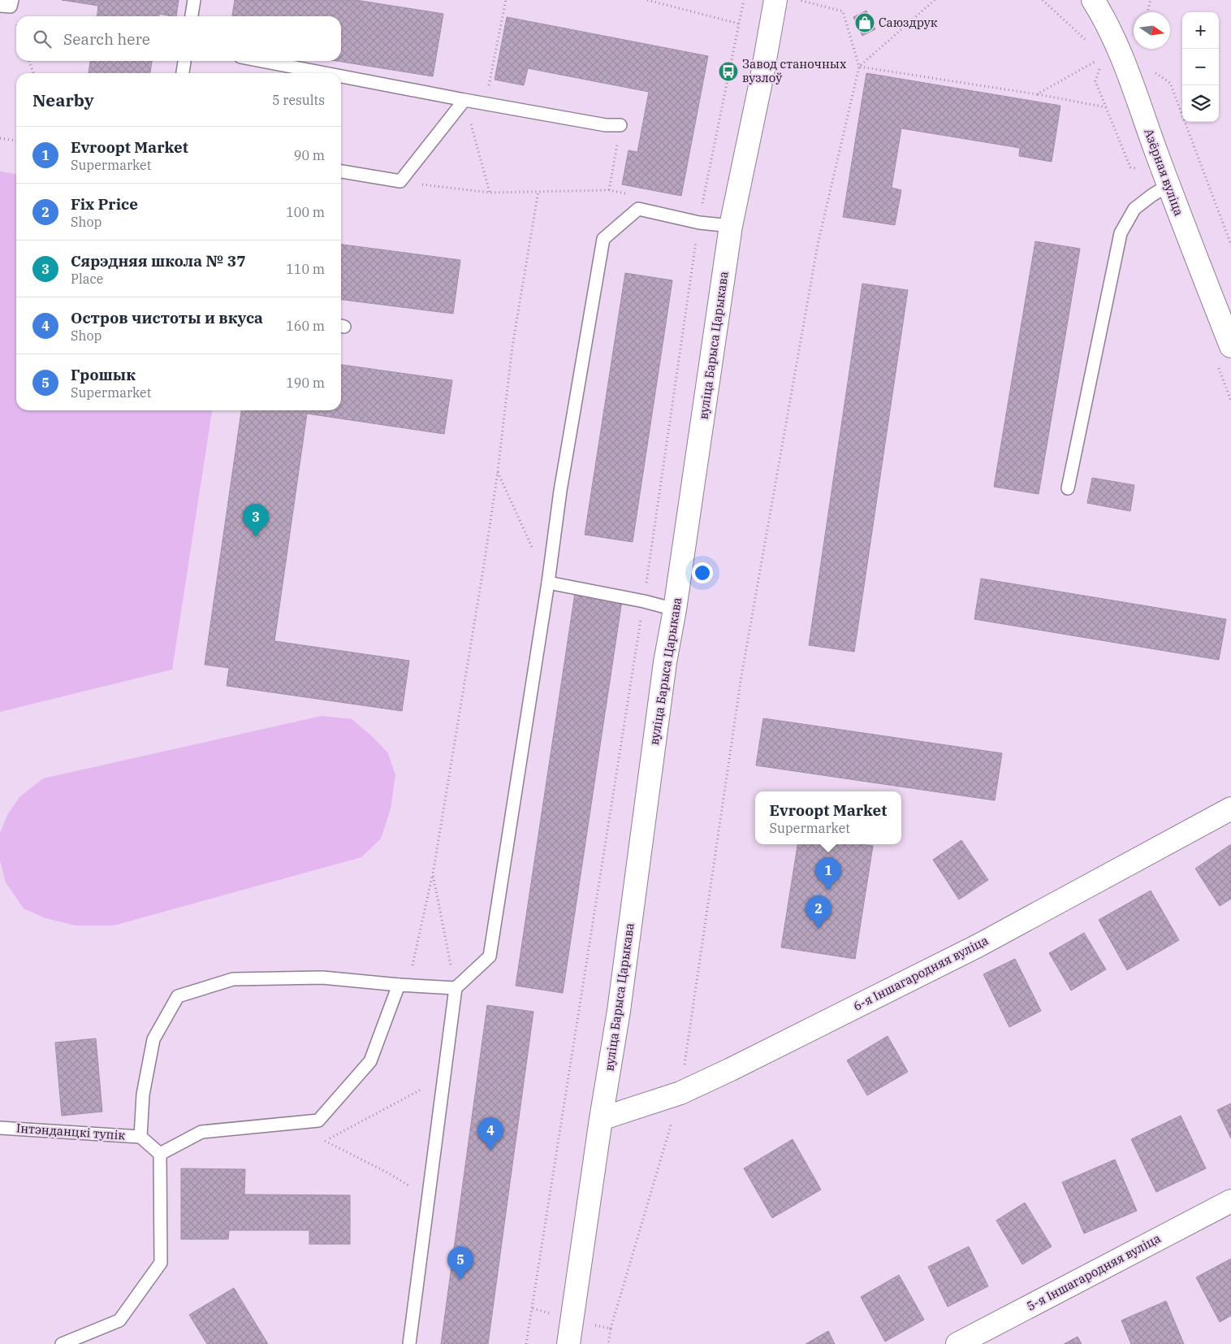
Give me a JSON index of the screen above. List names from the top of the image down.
{
  "streets": {
    "street": [
      "Азёрная вуліца",
      "вуліца Барыса Царыкава",
      "6-я Іншагародняя вуліца",
      "5-я Іншагародняя вуліца"
    ],
    "lane": ["Інтэнданцкі тупік"]
  },
  "crossings": [
    ["вуліца Барыса Царыкава", "6-я Іншагародняя вуліца"]
  ],
  "places": {
    "shop": ["Саюздрук"],
    "bus stop": ["Завод станочных вузлоў"]
  },
  "north": "right",
  "page": {
    "map_buttons": ["+", "−"],
    "search": "Search here",
    "heading": ["Nearby", "5 results"],
    "list": [
      {
        "mark": "1",
        "name": "Evroopt Market",
        "note": "Supermarket",
        "value": "90 m"
      },
      {
        "mark": "2",
        "name": "Fix Price",
        "note": "Shop",
        "value": "100 m"
      },
      {
        "mark": "3",
        "name": "Сярэдняя школа № 37",
        "note": "Place",
        "value": "110 m"
      },
      {
        "mark": "4",
        "name": "Остров чистоты и вкуса",
        "note": "Shop",
        "value": "160 m"
      },
      {
        "mark": "5",
        "name": "Грошык",
        "note": "Supermarket",
        "value": "190 m"
      }
    ],
    "pins": [
      "3",
      "1",
      "2",
      "4",
      "5"
    ],
    "popup": ["Evroopt Market", "Supermarket"]
  }
}
